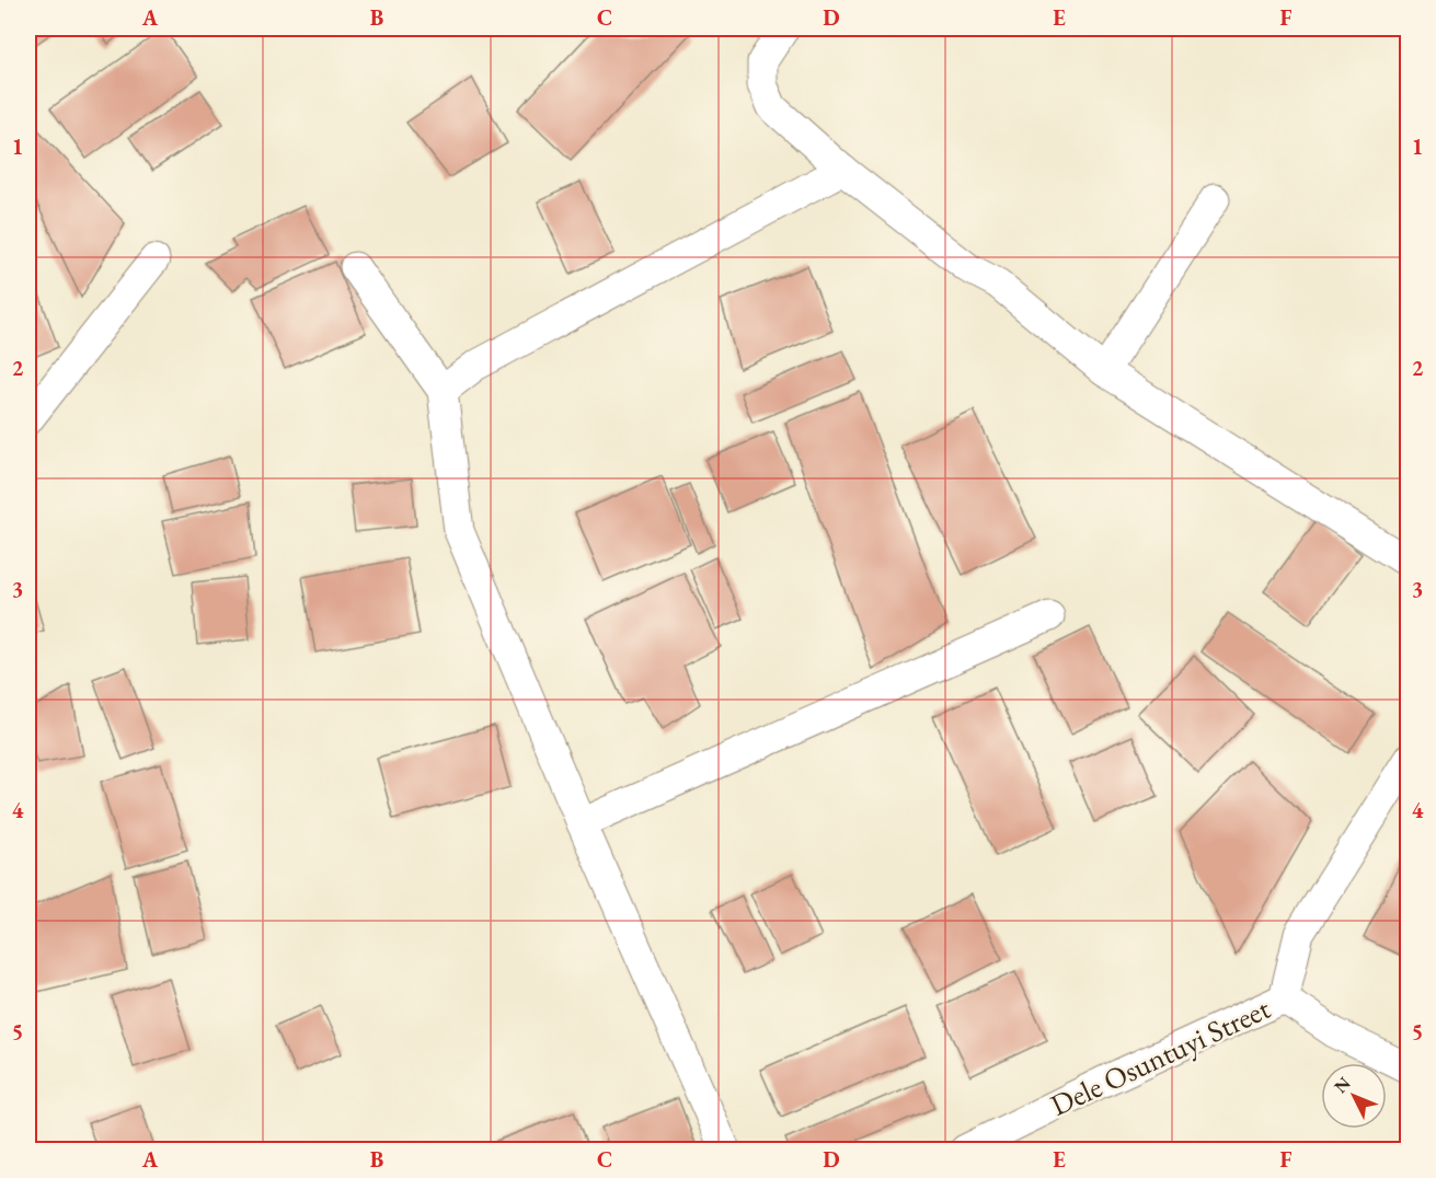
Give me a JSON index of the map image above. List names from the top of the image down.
{
  "streets": {
    "street": ["Dele Osuntuyi Street"]
  },
  "north": "top left",
  "grid": {
    "columns": [
      "A",
      "B",
      "C",
      "D",
      "E",
      "F"
    ],
    "rows": [
      "1",
      "2",
      "3",
      "4",
      "5"
    ]
  }
}
